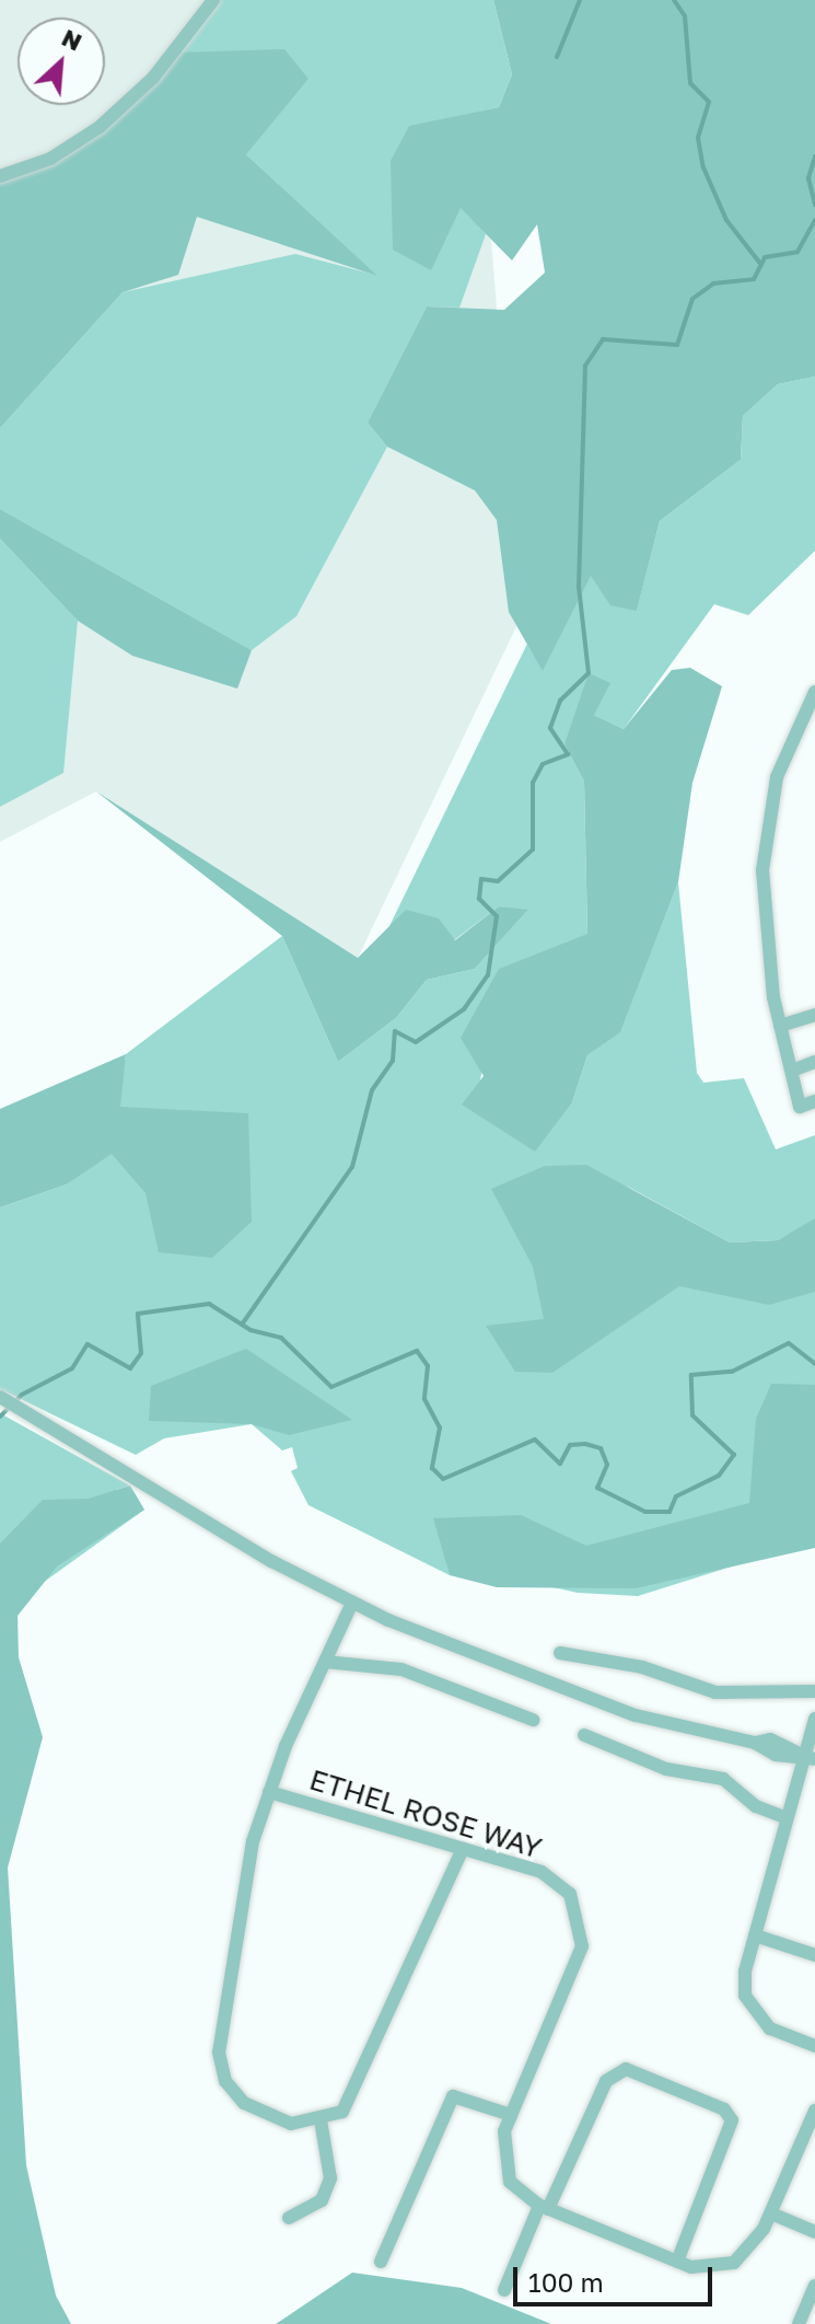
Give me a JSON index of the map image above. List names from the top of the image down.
{
  "streets": {
    "street": ["ETHEL ROSE WAY"]
  },
  "scale_bar": "100 m",
  "north": "top right"
}
